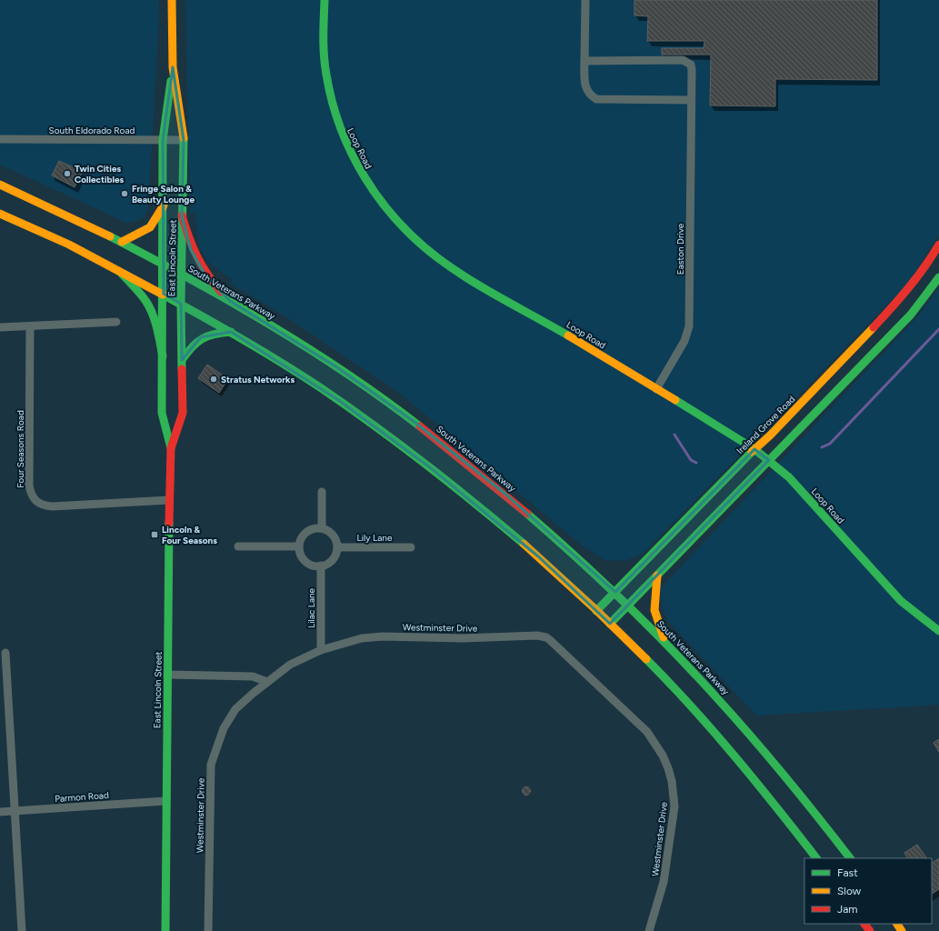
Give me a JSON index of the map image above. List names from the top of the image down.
{
  "streets": {
    "main road": [
      "Loop Road",
      "East Lincoln Street",
      "South Veterans Parkway",
      "Ireland Grove Road"
    ],
    "street": [
      "South Eldorado Road",
      "Easton Drive",
      "Four Seasons Road",
      "Lily Lane",
      "Lilac Lane",
      "Westminster Drive",
      "Parmon Road"
    ]
  },
  "crossings": [
    ["South Eldorado Road", "East Lincoln Street"],
    ["Loop Road", "Easton Drive"],
    ["Loop Road", "Ireland Grove Road"],
    ["East Lincoln Street", "South Veterans Parkway"],
    ["East Lincoln Street", "Four Seasons Road"],
    ["East Lincoln Street", "Parmon Road"],
    ["South Veterans Parkway", "Ireland Grove Road"],
    ["Lily Lane", "Lilac Lane"],
    ["Lilac Lane", "Westminster Drive"]
  ],
  "places": {
    "other": ["Twin Cities Collectibles", "Fringe Salon & Beauty Lounge", "Stratus Networks"],
    "transit": ["Lincoln & Four Seasons"]
  },
  "legend": ["Fast", "Slow", "Jam"]
}
